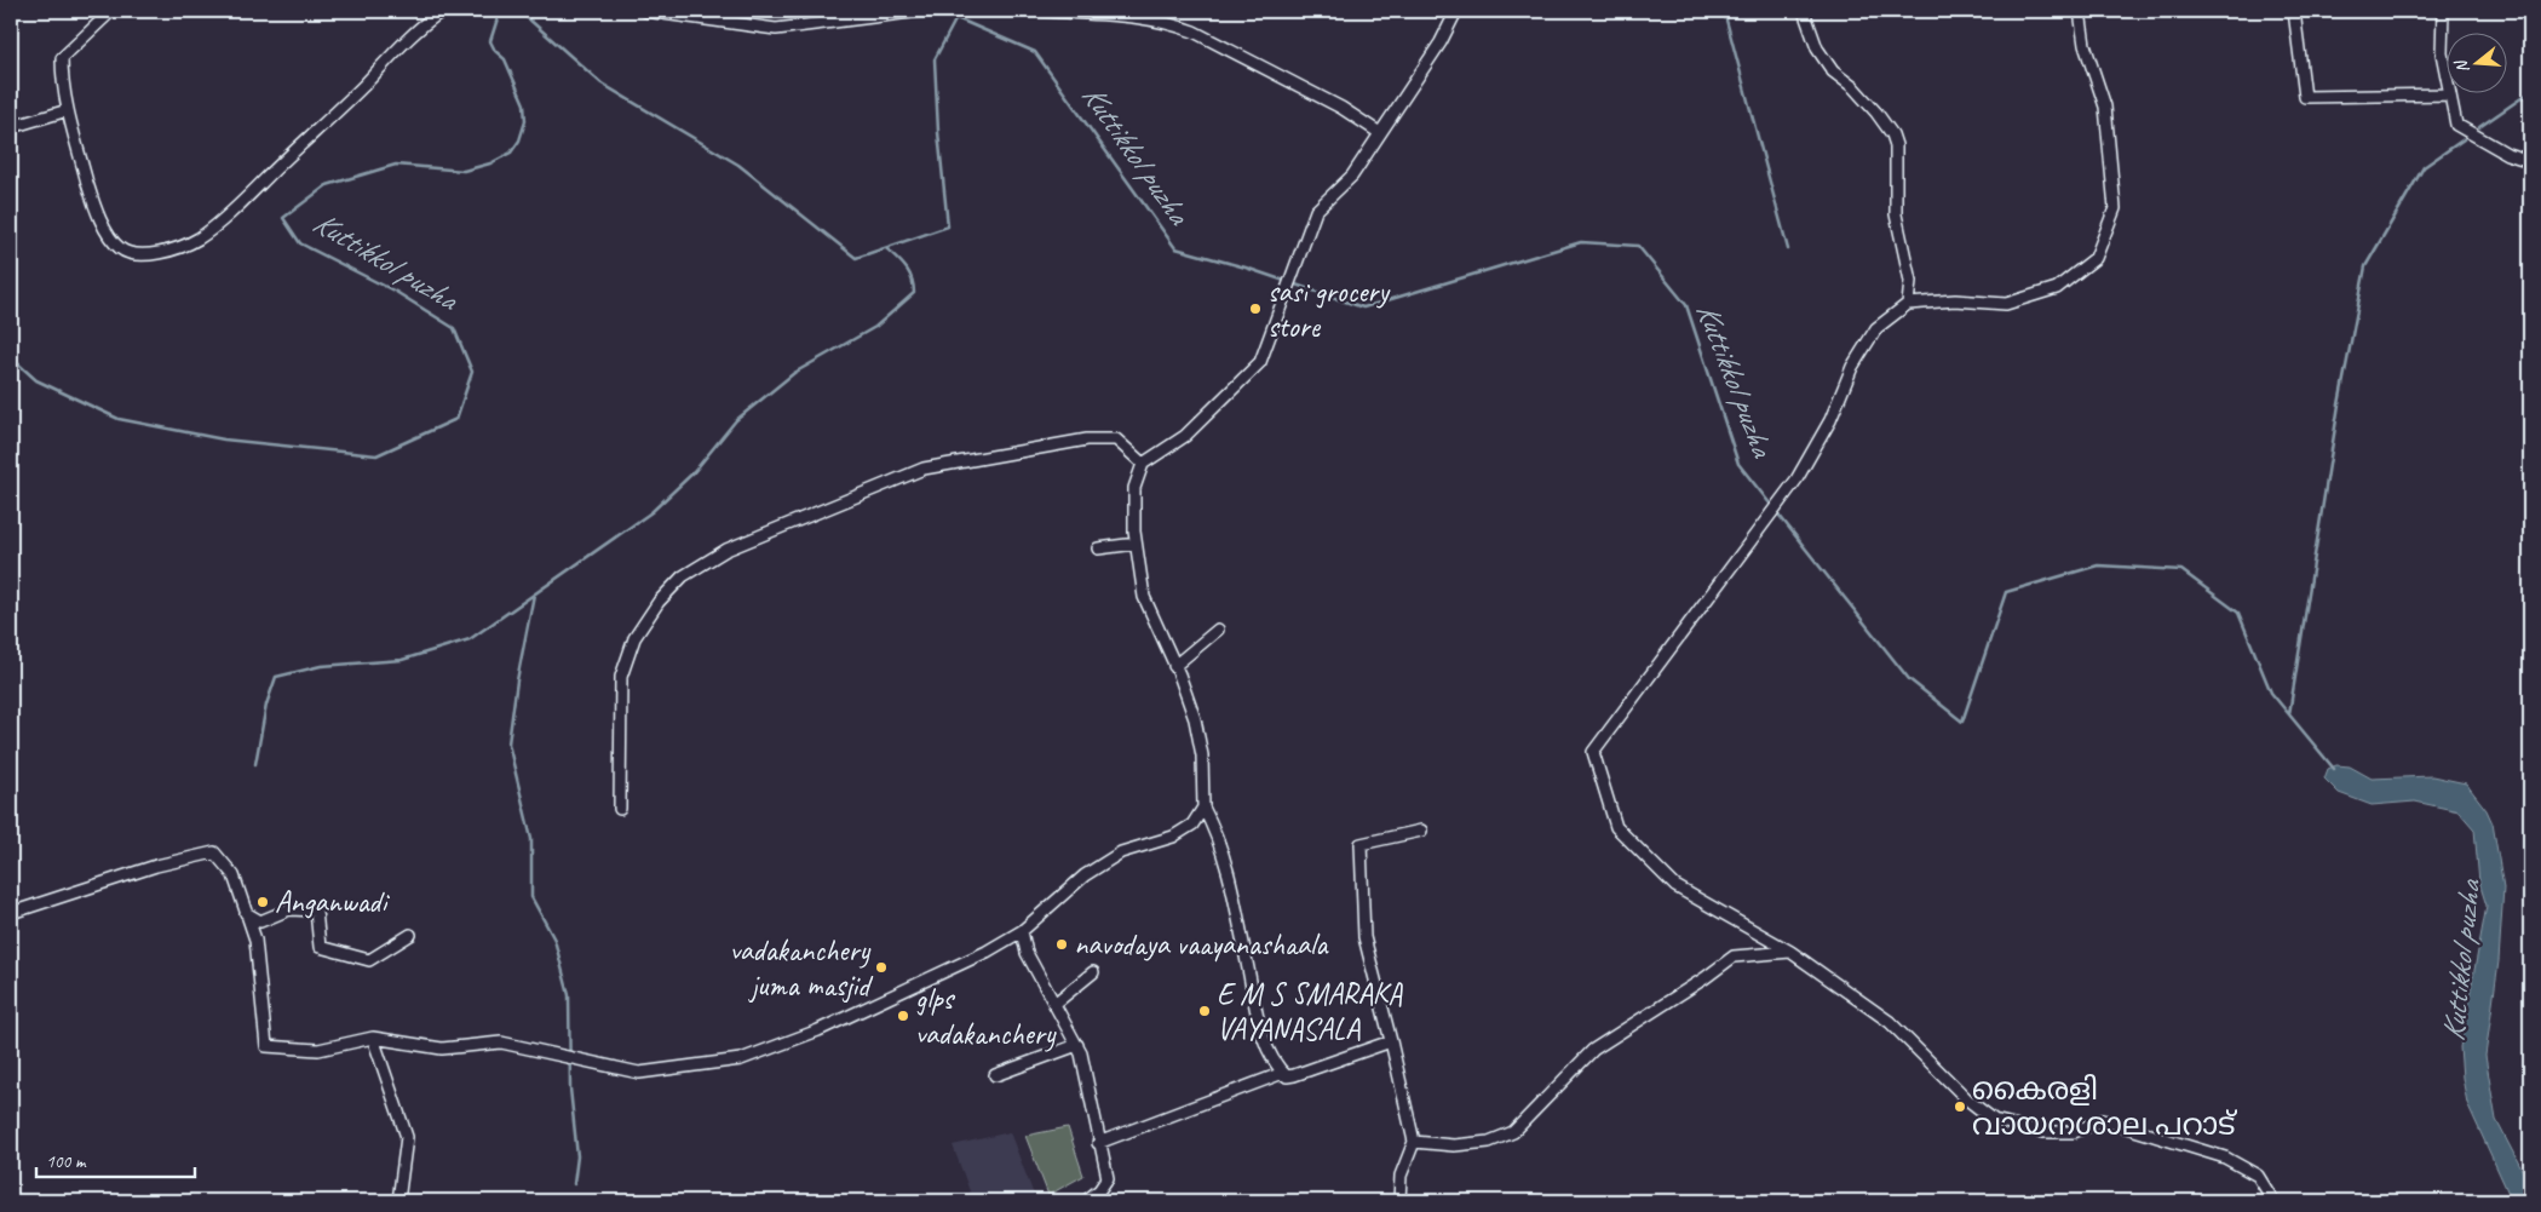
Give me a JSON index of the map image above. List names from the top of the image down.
{
  "water": ["Kuttikkol puzha"],
  "places": [
    "sasi grocery store",
    "Anganwadi",
    "navodaya vaayanashaala",
    "vadakanchery juma masjid",
    "E M S SMARAKA VAYANASALA",
    "glps vadakanchery",
    "കൈരളി വായനശാല പറാട്"
  ],
  "scale_bar": "100 m",
  "north": "left"
}
